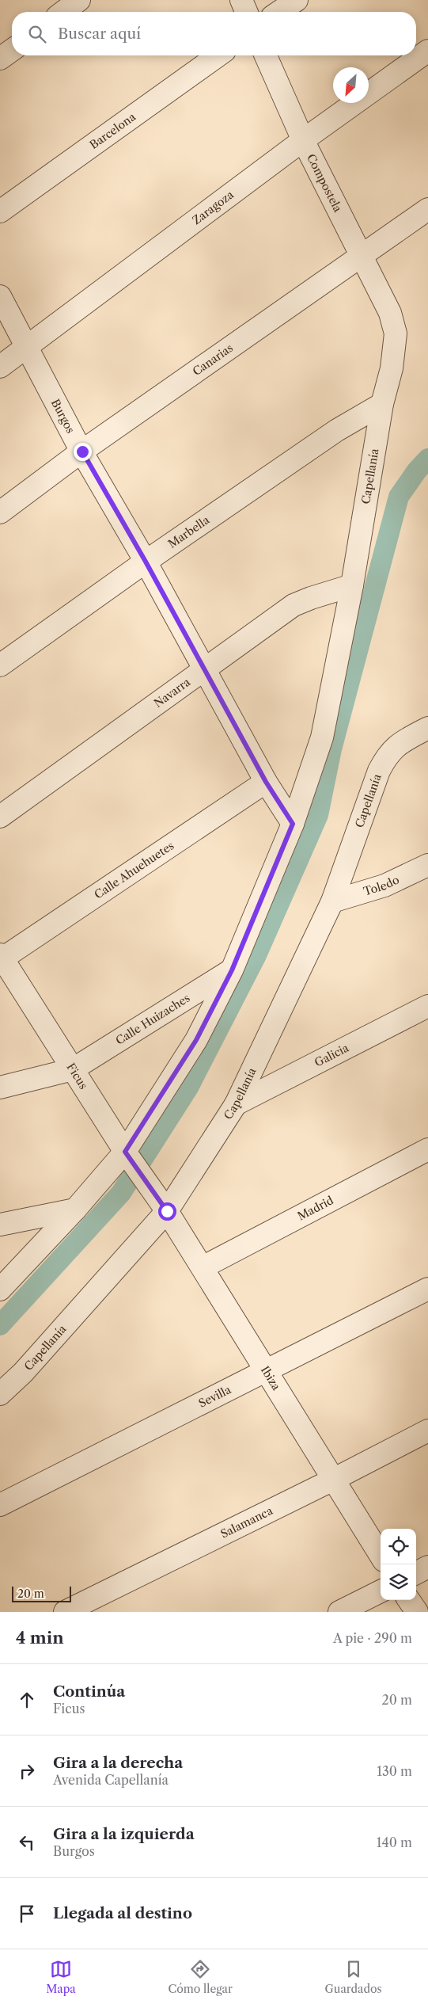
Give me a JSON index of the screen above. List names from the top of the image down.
{
  "streets": {
    "street": [
      "Barcelona",
      "Compostela",
      "Zaragoza",
      "Canarias",
      "Burgos",
      "Capellanía",
      "Marbella",
      "Navarra",
      "Calle Ahuehuetes",
      "Toledo",
      "Calle Huizaches",
      "Galicia",
      "Ficus",
      "Madrid",
      "Ibiza",
      "Sevilla",
      "Salamanca"
    ]
  },
  "crossings": [
    ["Compostela", "Zaragoza"],
    ["Compostela", "Canarias"],
    ["Compostela", "Capellanía"],
    ["Zaragoza", "Burgos"],
    ["Canarias", "Burgos"],
    ["Burgos", "Capellanía"],
    ["Burgos", "Marbella"],
    ["Burgos", "Navarra"],
    ["Burgos", "Calle Ahuehuetes"],
    ["Capellanía", "Marbella"],
    ["Capellanía", "Navarra"],
    ["Capellanía", "Toledo"],
    ["Capellanía", "Calle Huizaches"],
    ["Capellanía", "Galicia"],
    ["Capellanía", "Ficus"],
    ["Capellanía", "Ibiza"],
    ["Calle Ahuehuetes", "Ficus"],
    ["Calle Huizaches", "Ficus"],
    ["Ficus", "Ibiza"],
    ["Madrid", "Ibiza"],
    ["Ibiza", "Sevilla"],
    ["Ibiza", "Salamanca"]
  ],
  "scale_bar": "20 m",
  "north": "bottom left",
  "page": {
    "search": "Buscar aquí",
    "scale": "20 m",
    "heading": ["4 min", "A pie · 290 m"],
    "list": [
      ["Continúa", "Ficus", "20 m"],
      ["Gira a la derecha", "Avenida Capellanía", "130 m"],
      ["Gira a la izquierda", "Burgos", "140 m"],
      "Llegada al destino"
    ],
    "nav": ["Mapa", "Cómo llegar", "Guardados"]
  }
}
